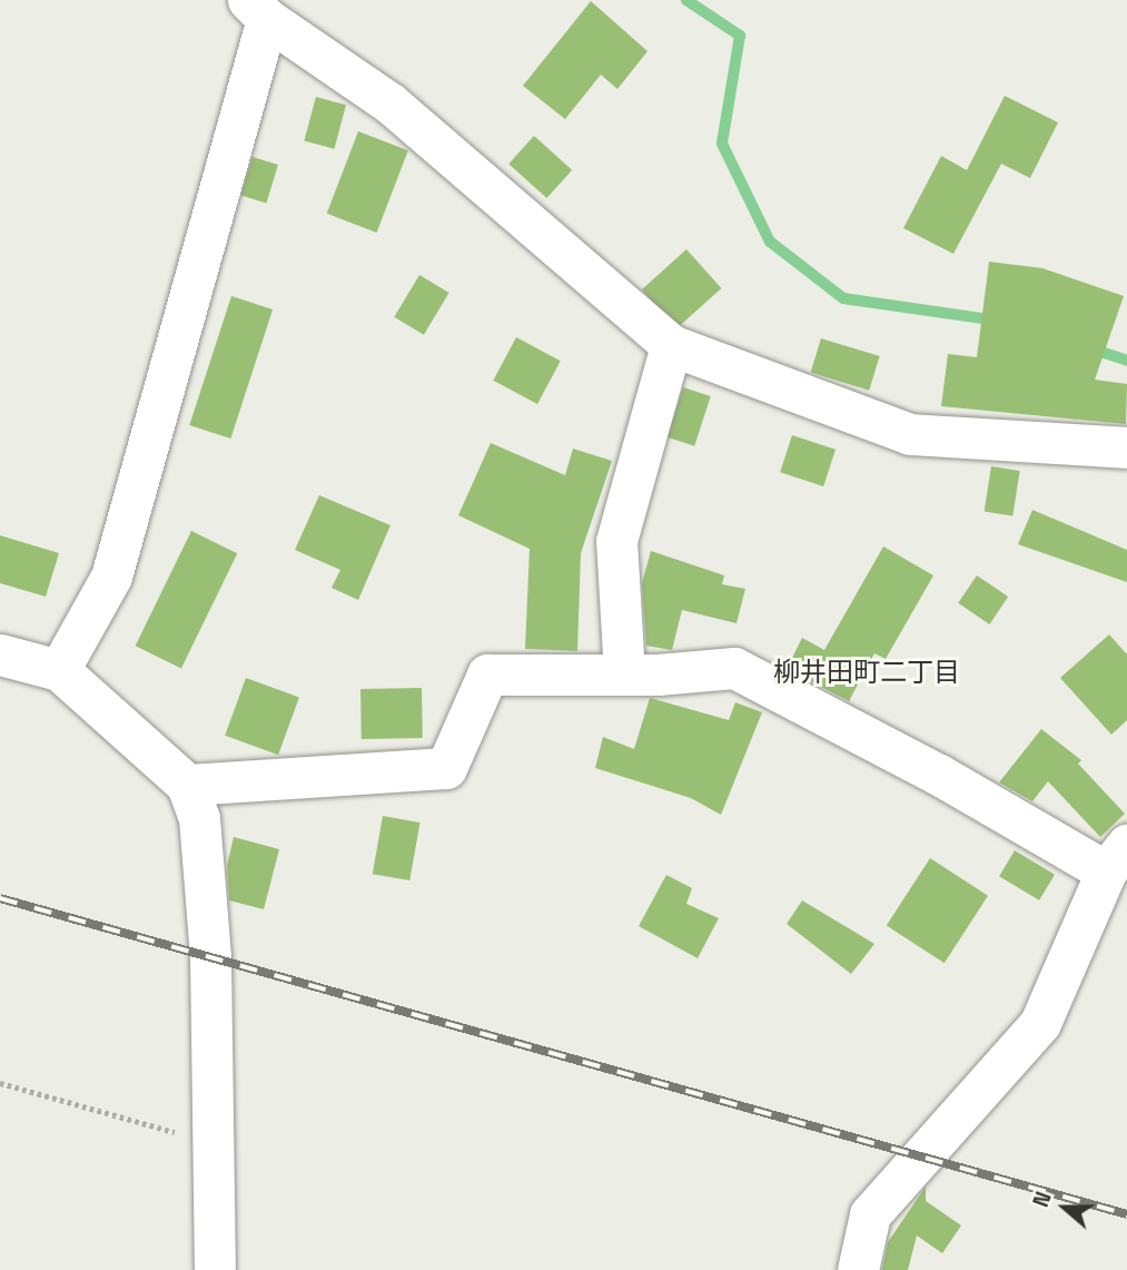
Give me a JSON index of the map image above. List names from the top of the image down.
{
  "districts": ["柳井田町二丁目"],
  "north": "left"
}
